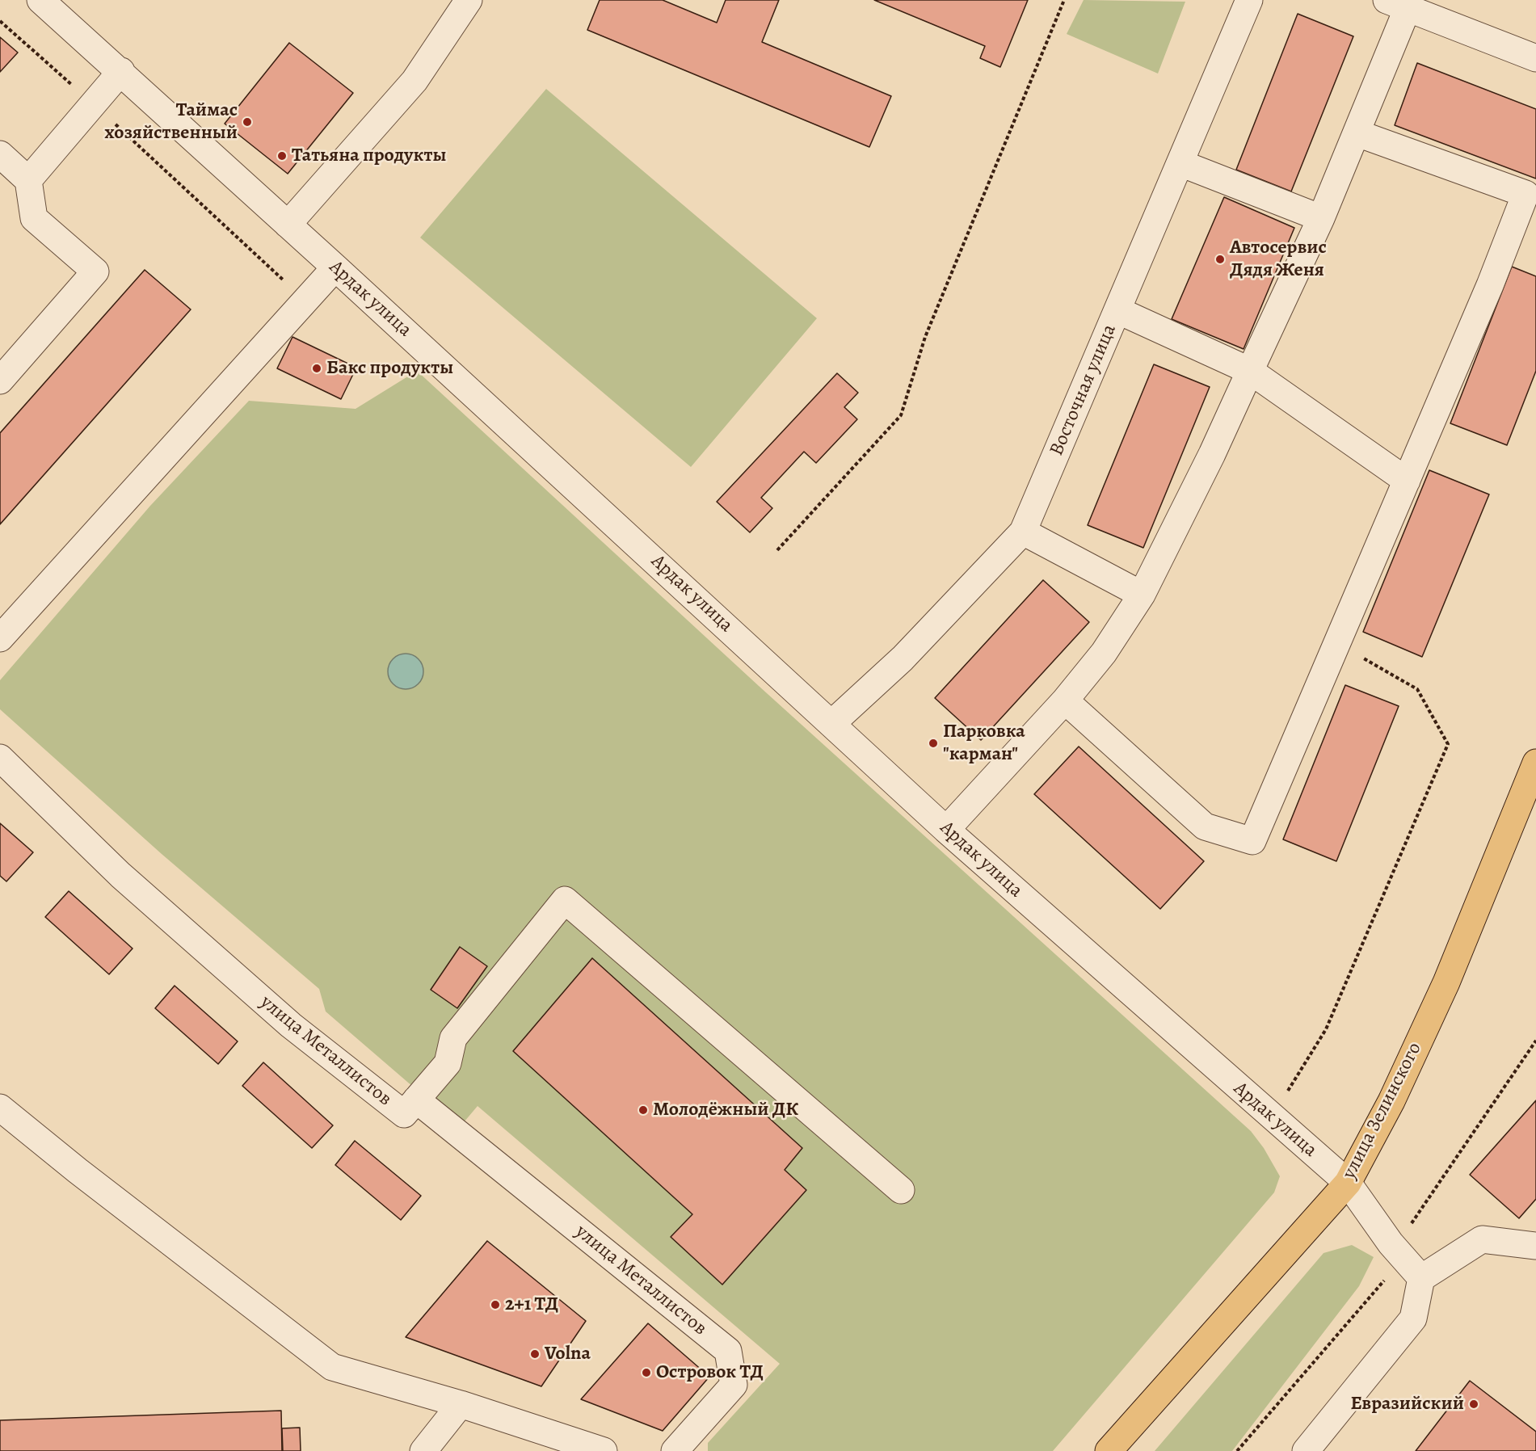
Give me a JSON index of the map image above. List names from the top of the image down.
{
  "streets": {
    "main road": ["улица Зелинского"],
    "street": ["Ардак улица", "Восточная улица", "улица Металлистов"]
  },
  "crossings": [
    ["Ардак улица", "Восточная улица"],
    ["Ардак улица", "улица Зелинского"]
  ],
  "places": [
    "Таймас хозяйственный",
    "Татьяна продукты",
    "Автосервис Дядя Женя",
    "Бакс продукты",
    "Парковка \"карман\"",
    "Молодёжный ДК",
    "2+1 ТД",
    "Volna",
    "Островок ТД",
    "Евразийский"
  ]
}
